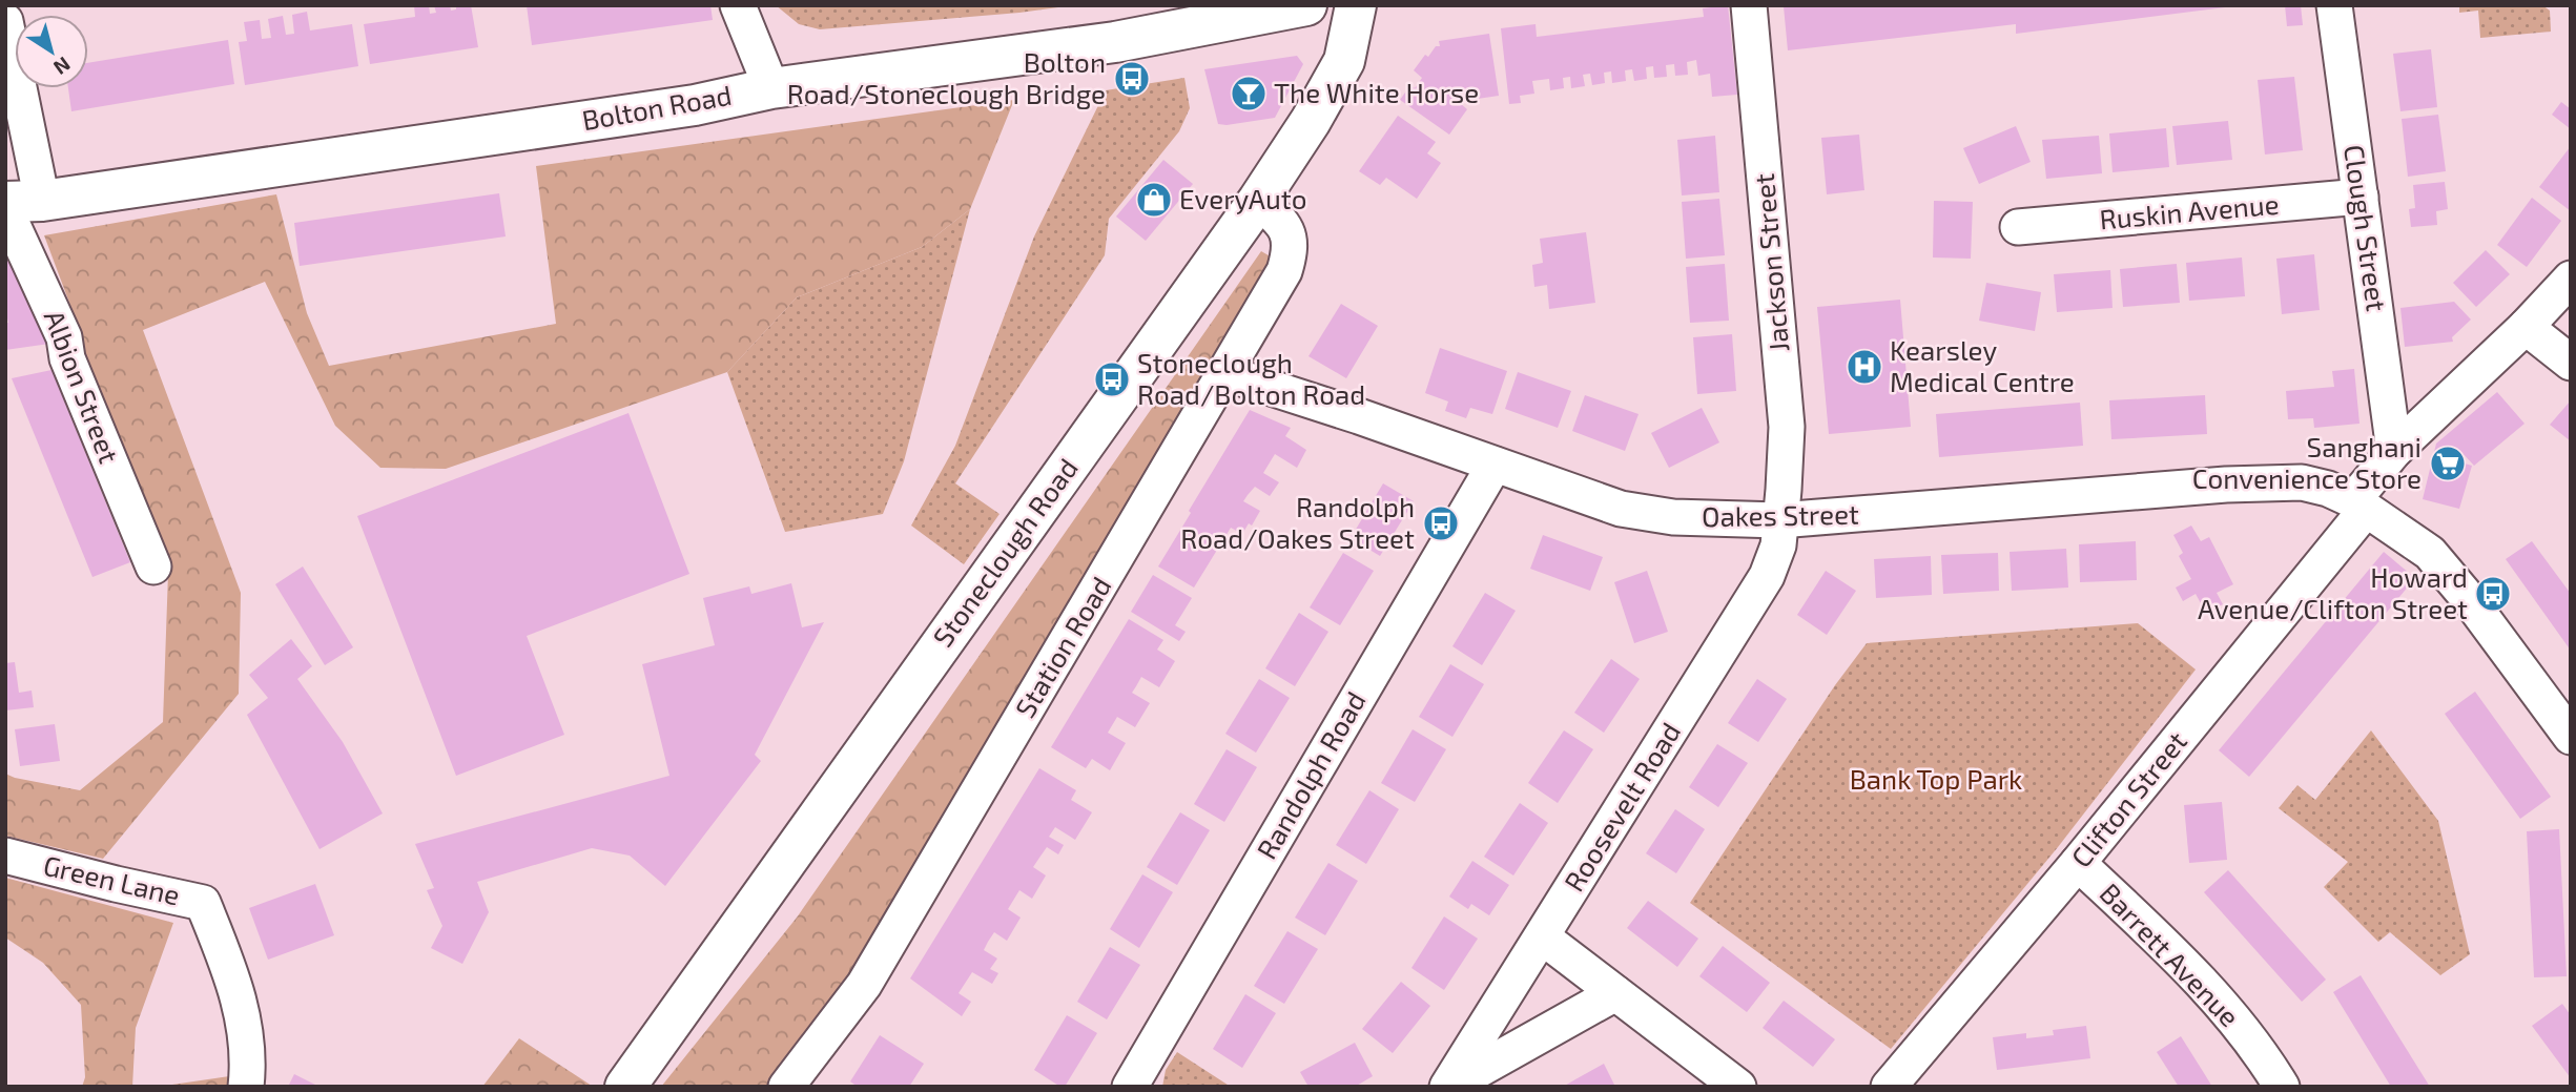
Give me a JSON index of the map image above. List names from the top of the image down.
{
  "streets": {
    "main road": ["Bolton Road", "Stoneclough Road"],
    "street": [
      "Ruskin Avenue",
      "Clough Street",
      "Jackson Street",
      "Albion Street",
      "Oakes Street",
      "Station Road",
      "Randolph Road",
      "Clifton Street",
      "Roosevelt Road",
      "Green Lane",
      "Barrett Avenue"
    ]
  },
  "crossings": [
    ["Bolton Road", "Albion Street"],
    ["Ruskin Avenue", "Clough Street"],
    ["Clough Street", "Clifton Street"],
    ["Jackson Street", "Oakes Street"],
    ["Jackson Street", "Roosevelt Road"],
    ["Oakes Street", "Station Road"],
    ["Oakes Street", "Randolph Road"],
    ["Oakes Street", "Clifton Street"],
    ["Oakes Street", "Roosevelt Road"],
    ["Stoneclough Road", "Station Road"],
    ["Clifton Street", "Barrett Avenue"]
  ],
  "parks": ["Bank Top Park"],
  "places": {
    "bus stop": [
      "Bolton Road/Stoneclough Bridge",
      "Stoneclough Road/Bolton Road",
      "Randolph Road/Oakes Street",
      "Howard Avenue/Clifton Street"
    ],
    "bar": ["The White Horse"],
    "shop": ["EveryAuto"],
    "hospital": ["Kearsley Medical Centre"],
    "supermarket": ["Sanghani Convenience Store"]
  },
  "north": "bottom right"
}
